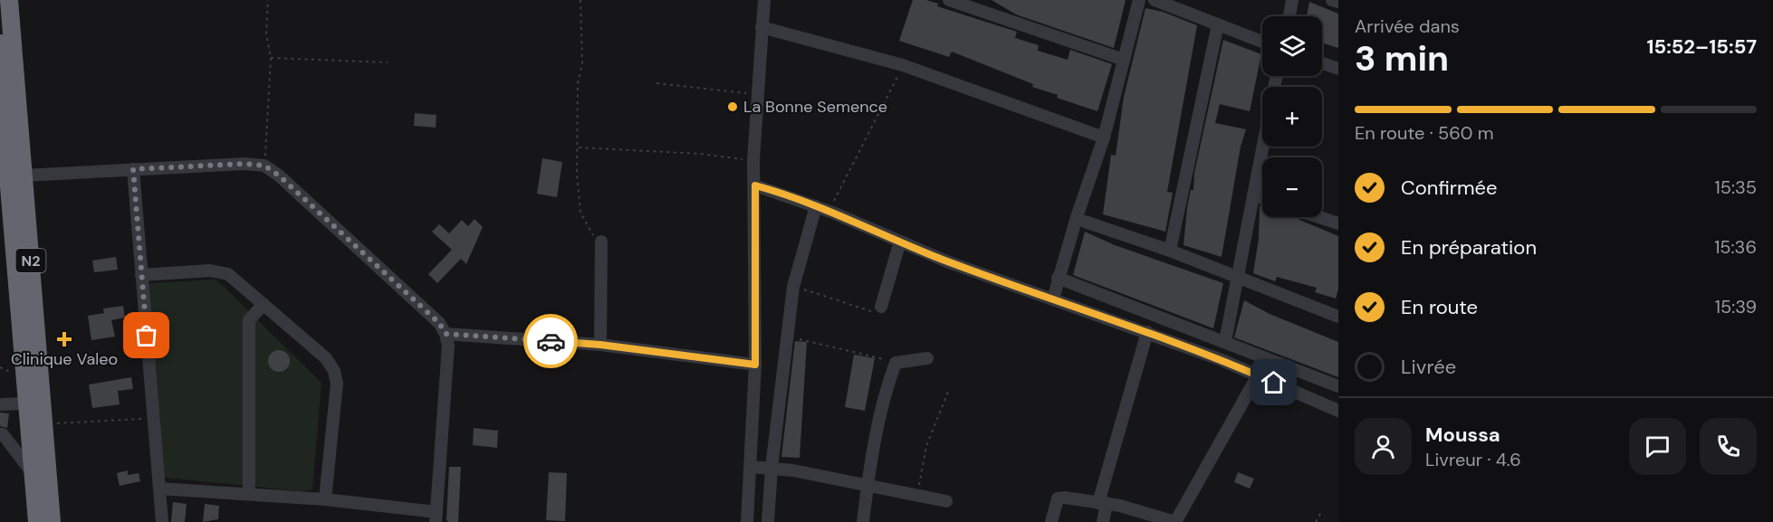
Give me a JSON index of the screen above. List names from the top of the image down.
{
  "streets": {
    "highway": ["N2"]
  },
  "places": {
    "other": ["La Bonne Semence"],
    "health": ["Clinique Valeo"]
  },
  "page": {
    "heading": ["3 min", "Arrivée dans", "15:52–15:57"],
    "panel": ["Moussa", "Livreur · 4.6"],
    "map_buttons": ["+", "−"],
    "bar": "En route · 560 m",
    "list": [
      ["Confirmée", "15:35"],
      ["En préparation", "15:36"],
      ["En route", "15:39"],
      "Livrée"
    ]
  }
}
